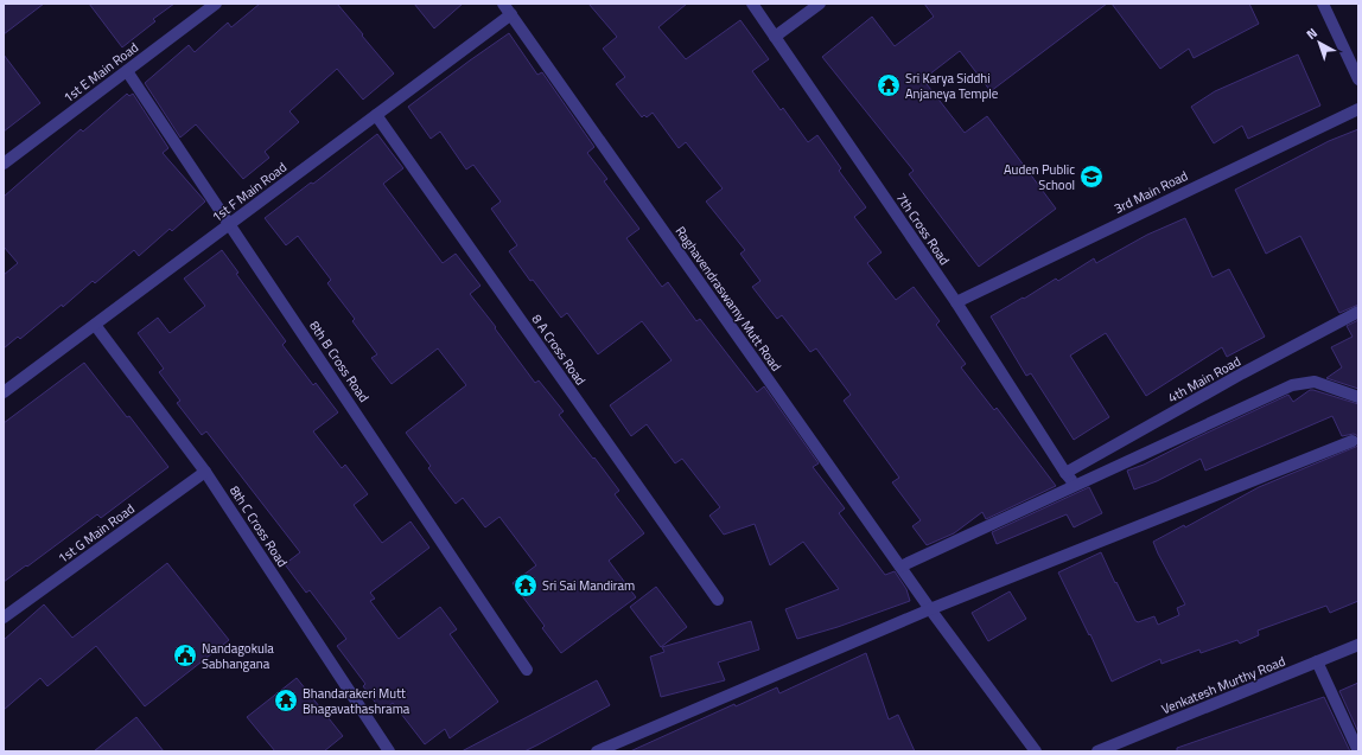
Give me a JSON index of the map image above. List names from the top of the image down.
{
  "streets": {
    "street": [
      "1st E Main Road",
      "1st F Main Road",
      "3rd Main Road",
      "7th Cross Road",
      "Raghavendraswamy Mutt Road",
      "8 A Cross Road",
      "8th B Cross Road",
      "4th Main Road",
      "8th C Cross Road",
      "1st G Main Road",
      "Venkatesh Murthy Road"
    ]
  },
  "crossings": [
    ["1st E Main Road", "8th B Cross Road"],
    ["1st F Main Road", "Raghavendraswamy Mutt Road"],
    ["1st F Main Road", "8 A Cross Road"],
    ["1st F Main Road", "8th B Cross Road"],
    ["1st F Main Road", "8th C Cross Road"],
    ["3rd Main Road", "7th Cross Road"],
    ["7th Cross Road", "4th Main Road"],
    ["8th C Cross Road", "1st G Main Road"]
  ],
  "places": {
    "temple": ["Sri Karya Siddhi Anjaneya Temple", "Sri Sai Mandiram", "Bhandarakeri Mutt Bhagavathashrama"],
    "school or university": ["Auden Public School"],
    "public building": ["Nandagokula Sabhangana"]
  },
  "north": "top left"
}
